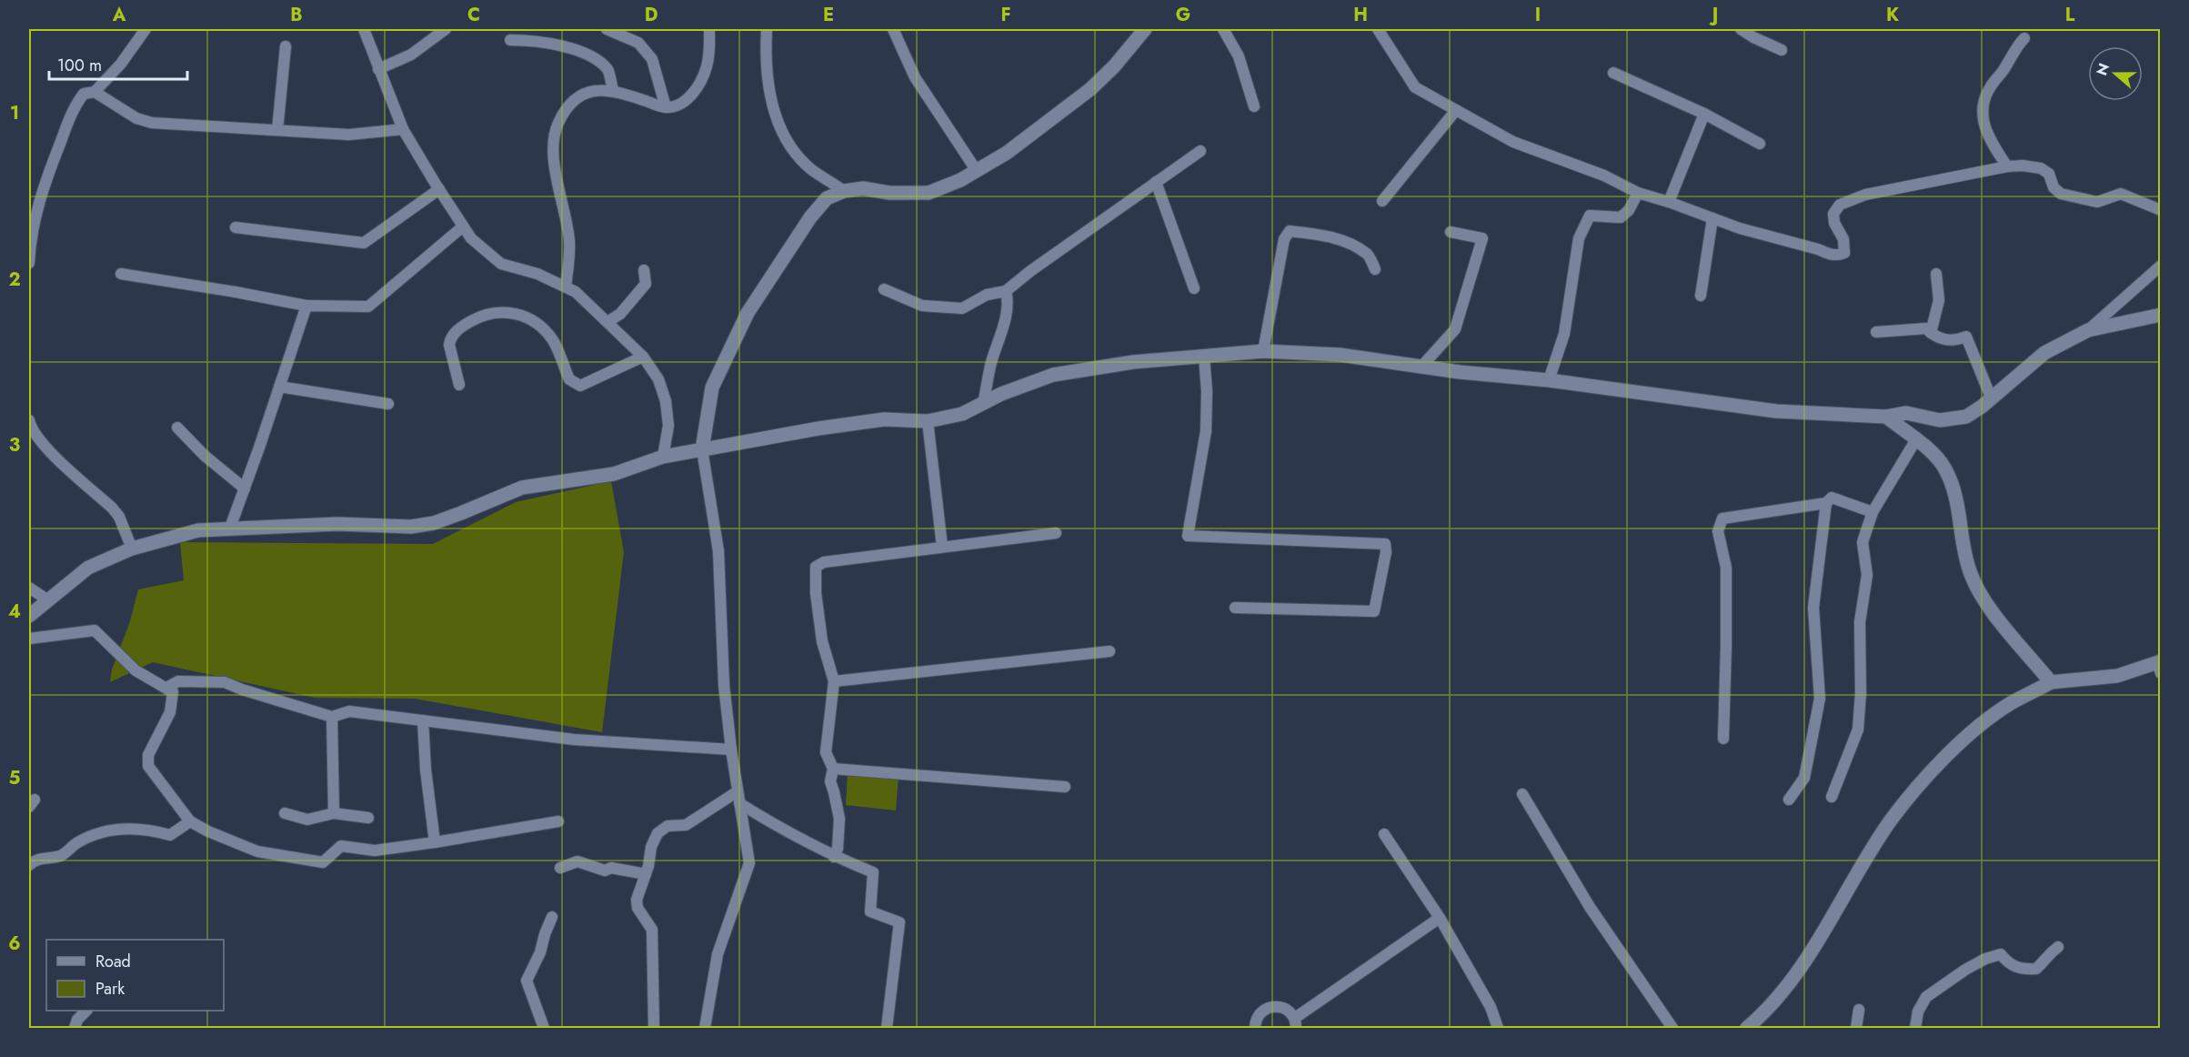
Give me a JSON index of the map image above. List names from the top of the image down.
{
  "legend": ["Road", "Park"],
  "scale_bar": "100 m",
  "north": "left",
  "grid": {
    "columns": [
      "A",
      "B",
      "C",
      "D",
      "E",
      "F",
      "G",
      "H",
      "I",
      "J",
      "K",
      "L"
    ],
    "rows": [
      "1",
      "2",
      "3",
      "4",
      "5",
      "6"
    ]
  }
}
